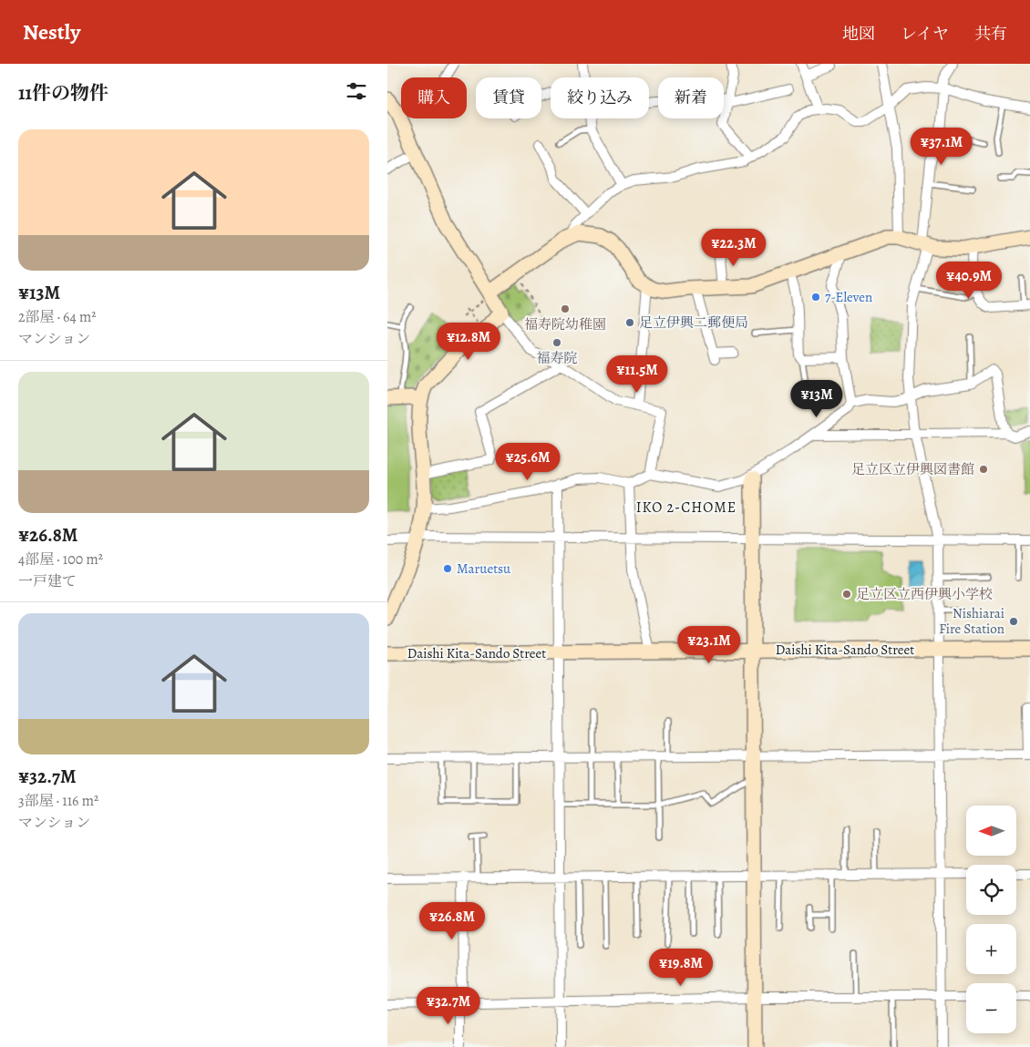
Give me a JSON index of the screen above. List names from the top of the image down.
{
  "streets": {
    "street": ["Daishi Kita-Sando Street"]
  },
  "districts": ["IKO 2-CHOME"],
  "places": [
    "7-Eleven",
    "福寿院幼稚園",
    "足立伊興二郵便局",
    "福寿院",
    "足立区立伊興図書館",
    "Maruetsu",
    "足立区立西伊興小学校",
    "Nishiarai Fire Station"
  ],
  "north": "left",
  "page": {
    "header": "Nestly",
    "nav": ["地図", "レイヤ", "共有"],
    "heading": "11件の物件",
    "chip": [
      "購入",
      "賃貸",
      "絞り込み",
      "新着"
    ],
    "list": [
      {
        "name": "¥13M",
        "note": "2部屋 · 64 m² · マンション"
      },
      {
        "name": "¥26.8M",
        "note": "4部屋 · 100 m² · 一戸建て"
      },
      {
        "name": "¥32.7M",
        "note": "3部屋 · 116 m² · マンション"
      }
    ],
    "price": [
      "¥37.1M",
      "¥22.3M",
      "¥40.9M",
      "¥12.8M",
      "¥11.5M",
      "¥13M",
      "¥25.6M",
      "¥23.1M",
      "¥26.8M",
      "¥19.8M",
      "¥32.7M"
    ],
    "map_buttons": ["+", "−"]
  }
}
